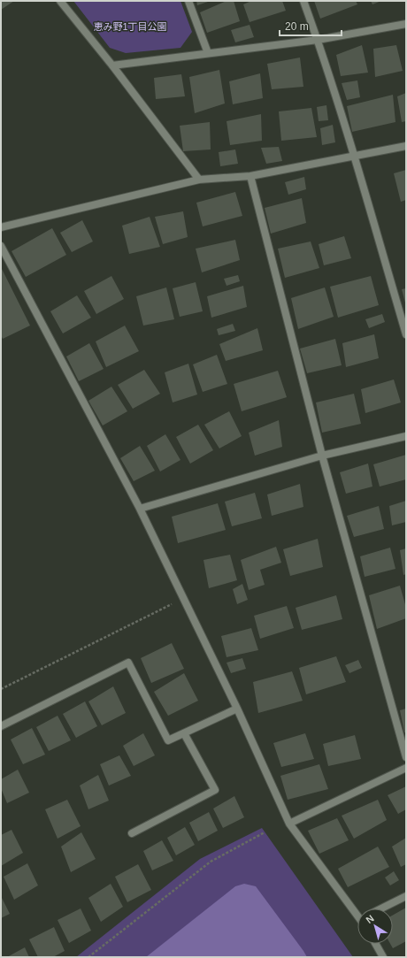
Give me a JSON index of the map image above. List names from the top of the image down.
{
  "parks": ["恵み野1丁目公園"],
  "scale_bar": "20 m",
  "north": "top left"
}
